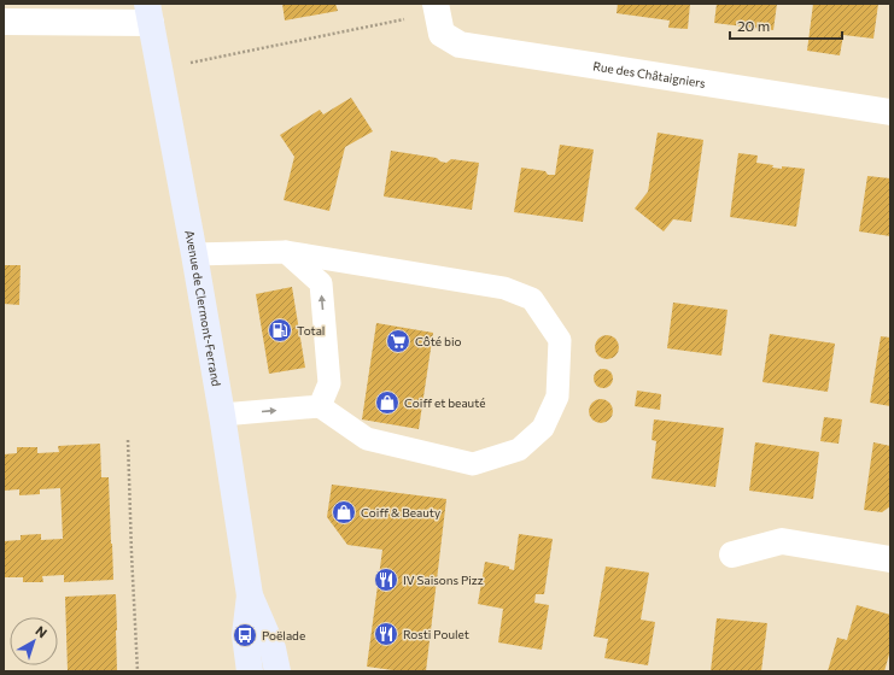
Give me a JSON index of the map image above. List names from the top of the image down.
{
  "streets": {
    "street": ["Rue des Châtaigniers", "Avenue de Clermont-Ferrand"]
  },
  "places": {
    "fuel station": ["Total"],
    "supermarket": ["Côté bio"],
    "shop": ["Coiff et beauté", "Coiff & Beauty"],
    "restaurant": ["IV Saisons Pizz", "Rosti Poulet"],
    "bus stop": ["Poëlade"]
  },
  "scale_bar": "20 m",
  "north": "top right"
}
